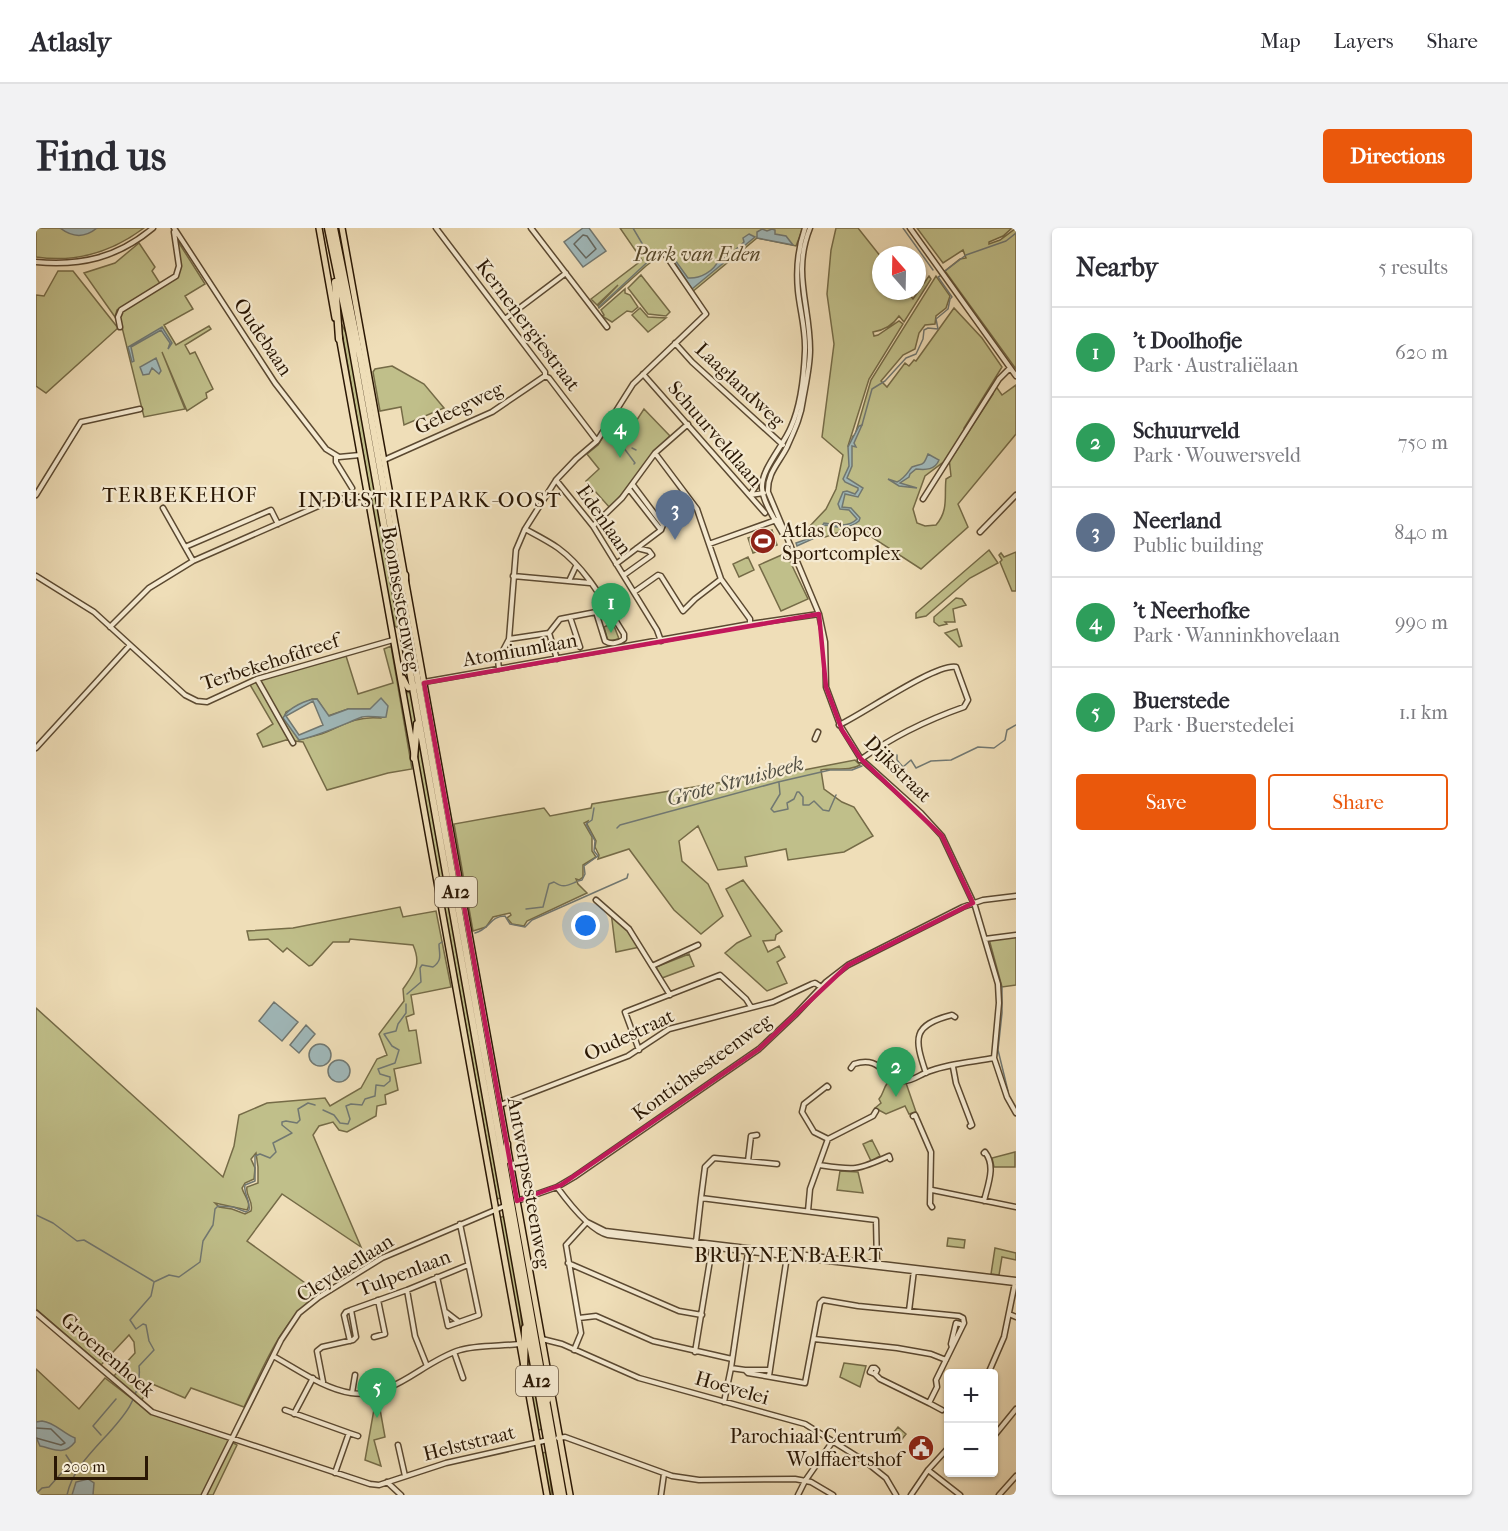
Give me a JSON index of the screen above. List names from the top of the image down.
{
  "streets": {
    "highway": ["A12"],
    "main road": ["Boomsesteenweg", "Terbekehofdreef", "Antwerpsesteenweg"],
    "street": [
      "Kernenergiestraat",
      "Oudebaan",
      "Laaglandweg",
      "Geleegweg",
      "Schuurveldlaan",
      "Edenlaan",
      "Atomiumlaan",
      "Dijkstraat",
      "Oudestraat",
      "Kontichsesteenweg",
      "Cleydaellaan",
      "Tulpenlaan",
      "Groenenhoek",
      "Hoevelei",
      "Helststraat"
    ]
  },
  "crossings": [
    ["Kernenergiestraat", "Geleegweg"],
    ["Geleegweg", "Boomsesteenweg"],
    ["Edenlaan", "Atomiumlaan"],
    ["Boomsesteenweg", "Atomiumlaan"],
    ["Boomsesteenweg", "Terbekehofdreef"],
    ["Boomsesteenweg", "A12"],
    ["Boomsesteenweg", "Antwerpsesteenweg"],
    ["Atomiumlaan", "Dijkstraat"],
    ["Atomiumlaan", "A12"],
    ["Terbekehofdreef", "A12"],
    ["Dijkstraat", "Kontichsesteenweg"],
    ["A12", "Kontichsesteenweg"],
    ["A12", "Antwerpsesteenweg"],
    ["A12", "Helststraat"],
    ["Oudestraat", "Kontichsesteenweg"],
    ["Oudestraat", "Antwerpsesteenweg"],
    ["Kontichsesteenweg", "Antwerpsesteenweg"],
    ["Kontichsesteenweg", "Cleydaellaan"],
    ["Antwerpsesteenweg", "Cleydaellaan"],
    ["Antwerpsesteenweg", "Hoevelei"],
    ["Antwerpsesteenweg", "Helststraat"],
    ["Cleydaellaan", "Groenenhoek"],
    ["Cleydaellaan", "Helststraat"],
    ["Groenenhoek", "Helststraat"]
  ],
  "districts": ["TERBEKEHOF", "INDUSTRIEPARK-OOST", "BRUYNENBAERT"],
  "water": ["Grote Struisbeek"],
  "parks": ["Park van Eden"],
  "places": {
    "sports": ["Atlas Copco Sportcomplex"],
    "public building": ["Parochiaal Centrum Wolffaertshof"]
  },
  "scale_bar": "200 m",
  "north": "top",
  "page": {
    "header": "Atlasly",
    "nav": ["Map", "Layers", "Share"],
    "buttons": [
      "Directions",
      ["Save", "Share"]
    ],
    "title": "Find us",
    "heading": ["Nearby", "5 results"],
    "list": [
      {
        "mark": "1",
        "name": "'t Doolhofje",
        "note": "Park · Australiëlaan",
        "value": "620 m"
      },
      {
        "mark": "2",
        "name": "Schuurveld",
        "note": "Park · Wouwersveld",
        "value": "750 m"
      },
      {
        "mark": "3",
        "name": "Neerland",
        "note": "Public building",
        "value": "840 m"
      },
      {
        "mark": "4",
        "name": "'t Neerhofke",
        "note": "Park · Wanninkhovelaan",
        "value": "990 m"
      },
      {
        "mark": "5",
        "name": "Buerstede",
        "note": "Park · Buerstedelei",
        "value": "1.1 km"
      }
    ],
    "pins": [
      "4",
      "3",
      "1",
      "2",
      "5"
    ],
    "map_buttons": ["+", "−"],
    "scale": "200 m"
  }
}
